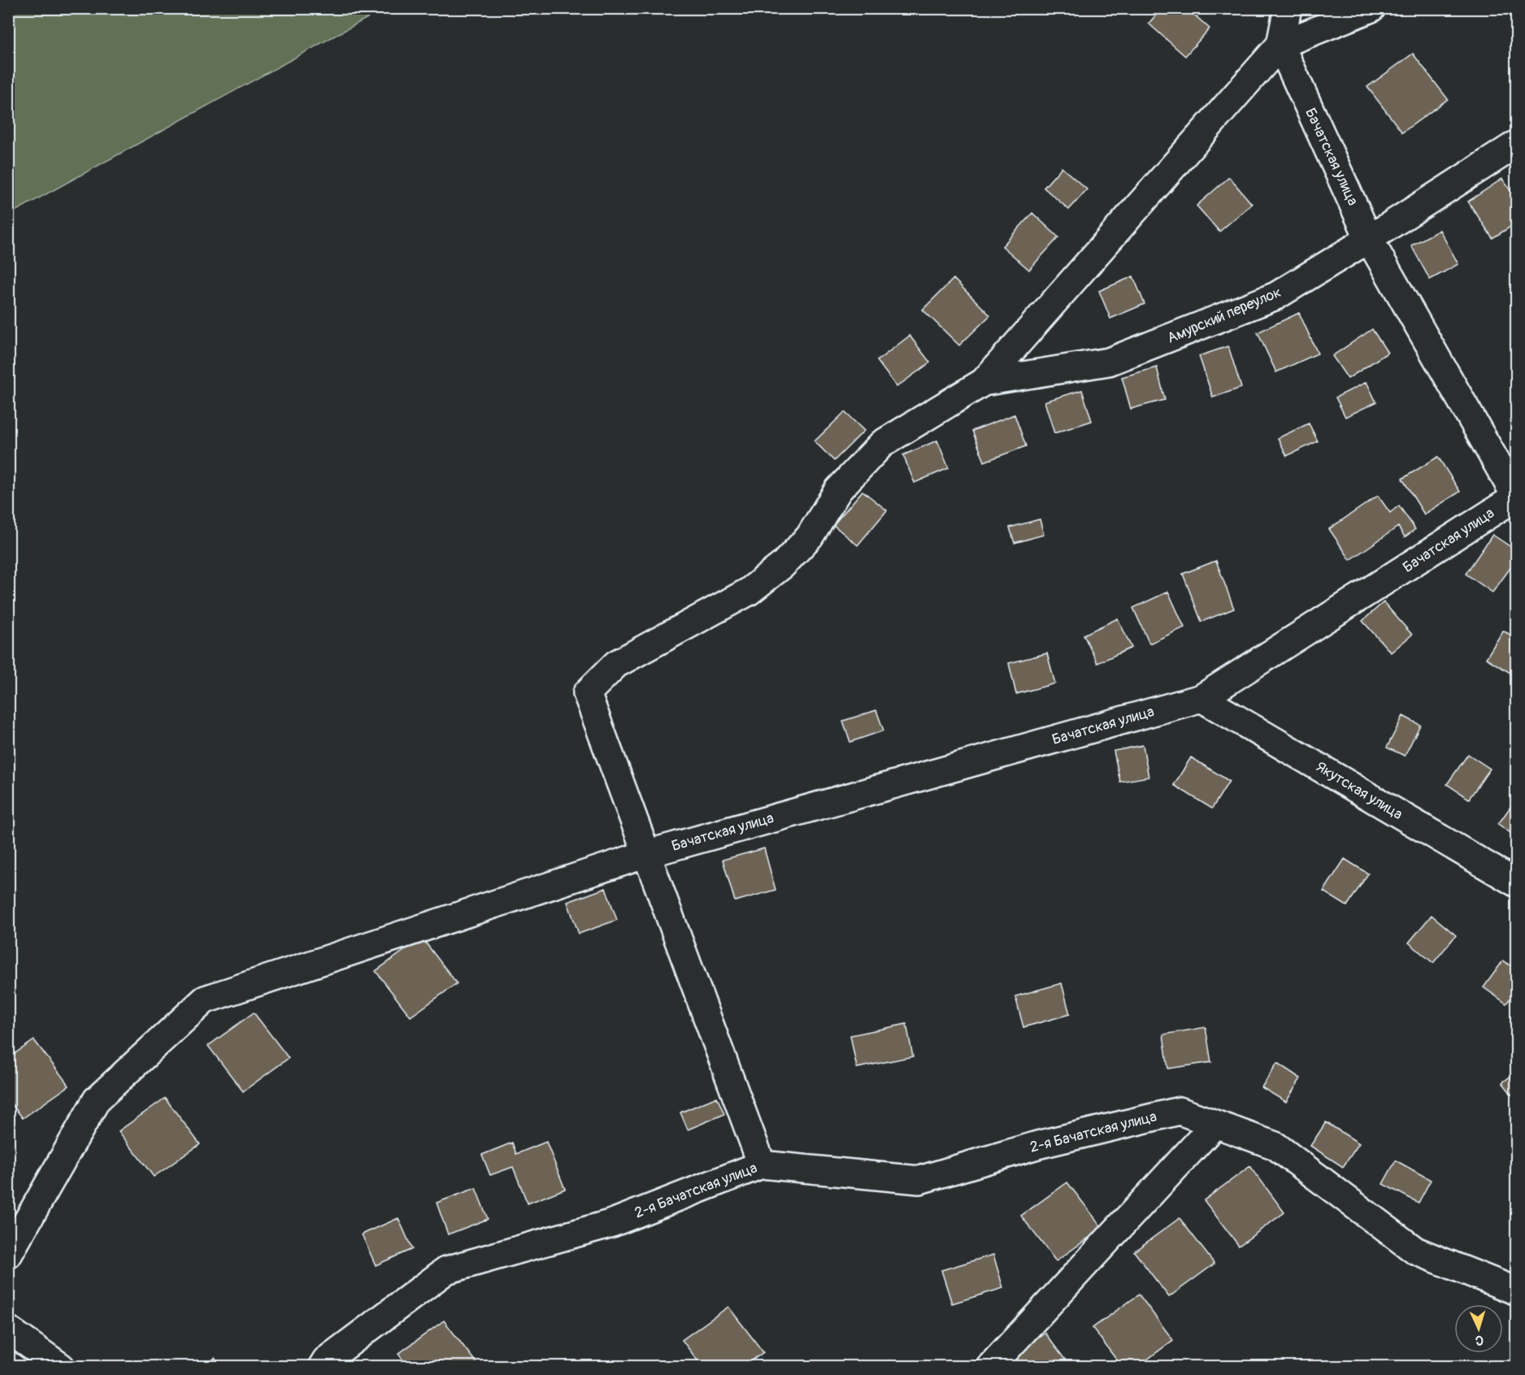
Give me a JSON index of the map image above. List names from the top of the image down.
{
  "streets": {
    "street": [
      "Бачатская улица",
      "Амурский переулок",
      "Якутская улица",
      "2-я Бачатская улица"
    ]
  },
  "crossings": [
    ["Бачатская улица", "Амурский переулок"],
    ["Бачатская улица", "Якутская улица"]
  ],
  "north": "bottom"
}
